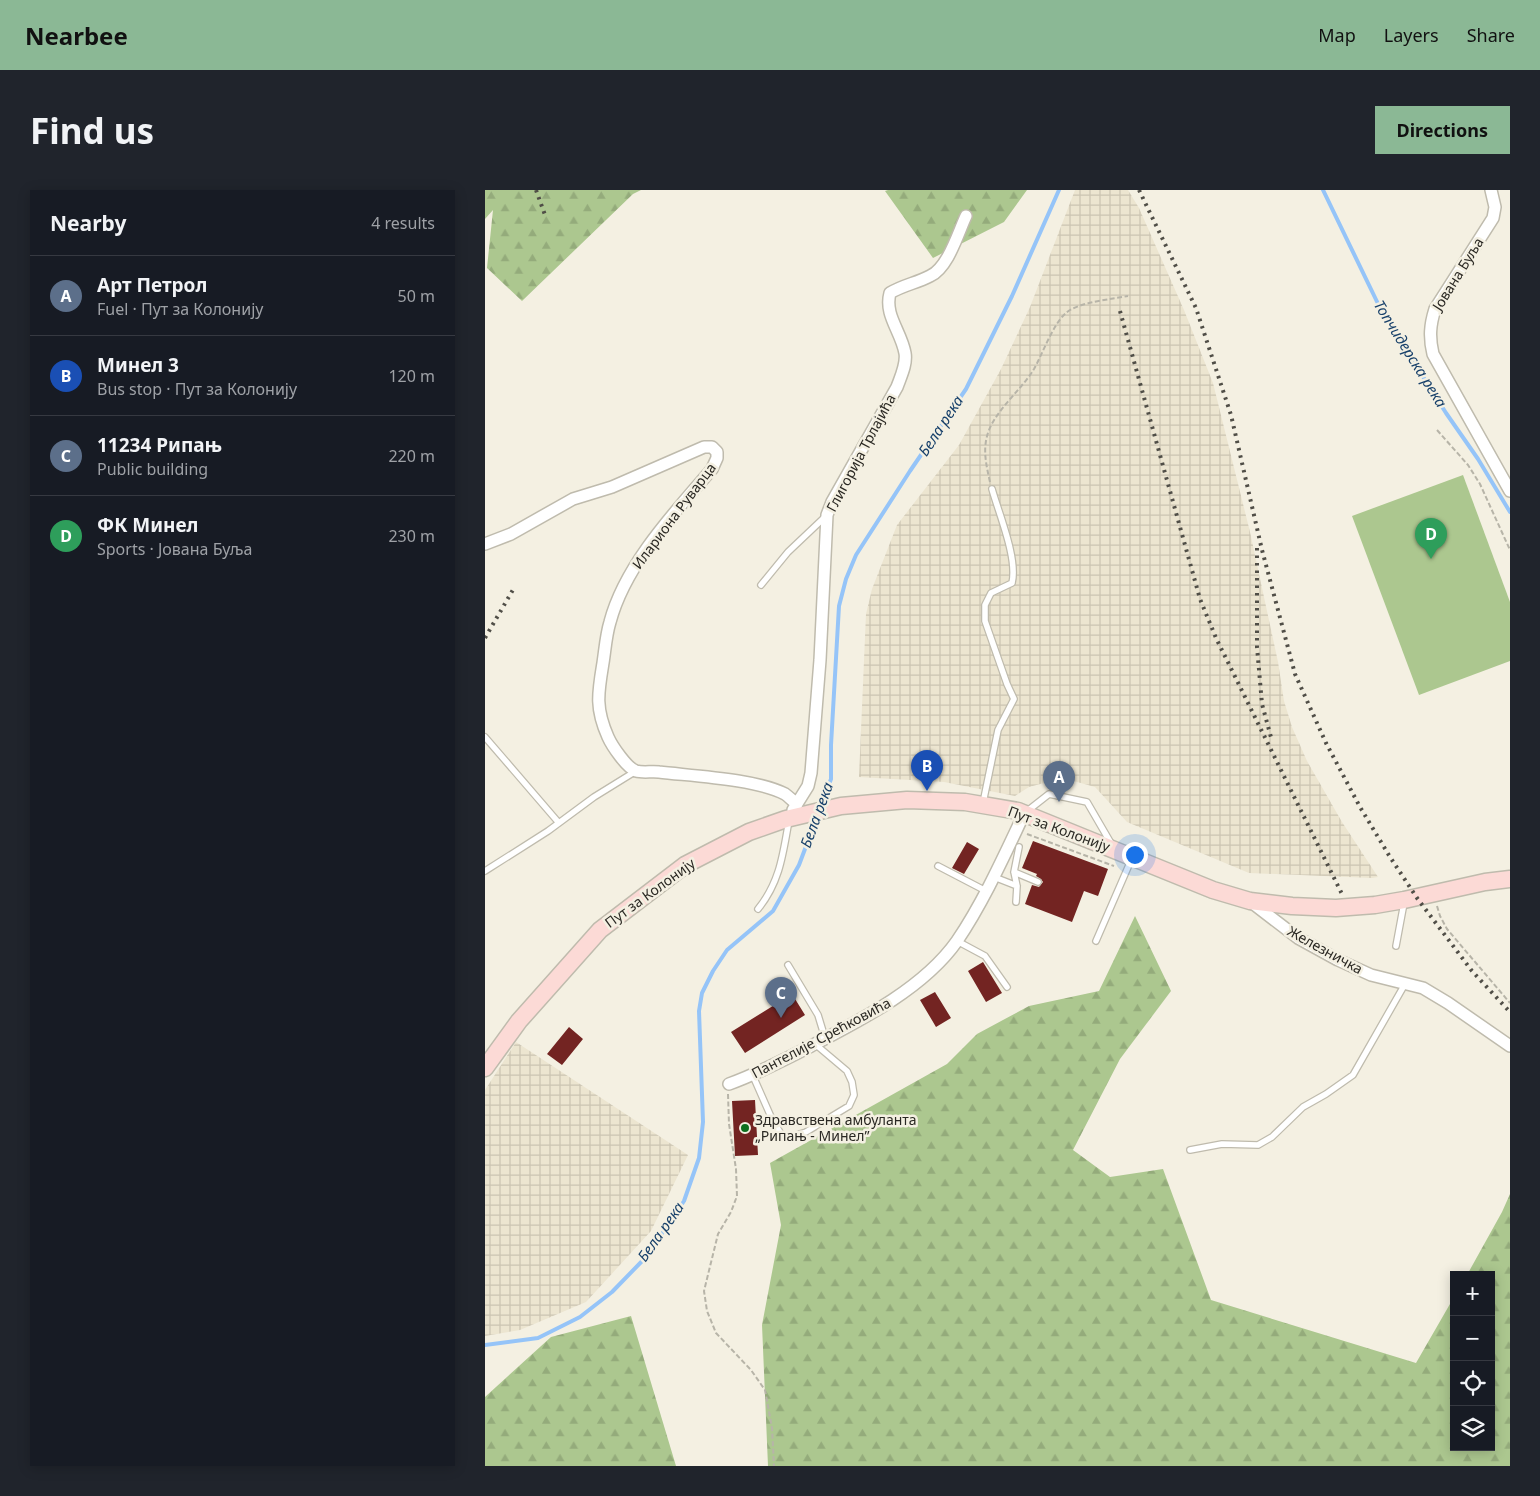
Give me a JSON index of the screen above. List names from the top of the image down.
{
  "streets": {
    "street": [
      "Јована Буља",
      "Глигорија Трлајића",
      "Илариона Руварца",
      "Пут за Колонију",
      "Железничка",
      "Пантелије Срећковића"
    ]
  },
  "crossings": [
    ["Глигорија Трлајића", "Пут за Колонију"],
    ["Пут за Колонију", "Железничка"],
    ["Пут за Колонију", "Пантелије Срећковића"]
  ],
  "water": ["Топчидерска река", "Бела река"],
  "places": ["Здравствена амбуланта „Рипањ - Минел”"],
  "page": {
    "header": "Nearbee",
    "nav": ["Map", "Layers", "Share"],
    "buttons": "Directions",
    "title": "Find us",
    "heading": ["Nearby", "4 results"],
    "list": [
      {
        "mark": "A",
        "name": "Арт Петрол",
        "note": "Fuel · Пут за Колонију",
        "value": "50 m"
      },
      {
        "mark": "B",
        "name": "Минел 3",
        "note": "Bus stop · Пут за Колонију",
        "value": "120 m"
      },
      {
        "mark": "C",
        "name": "11234 Рипањ",
        "note": "Public building",
        "value": "220 m"
      },
      {
        "mark": "D",
        "name": "ФК Минел",
        "note": "Sports · Јована Буља",
        "value": "230 m"
      }
    ],
    "pins": [
      "D",
      "B",
      "A",
      "C"
    ],
    "map_buttons": ["+", "−"]
  }
}
